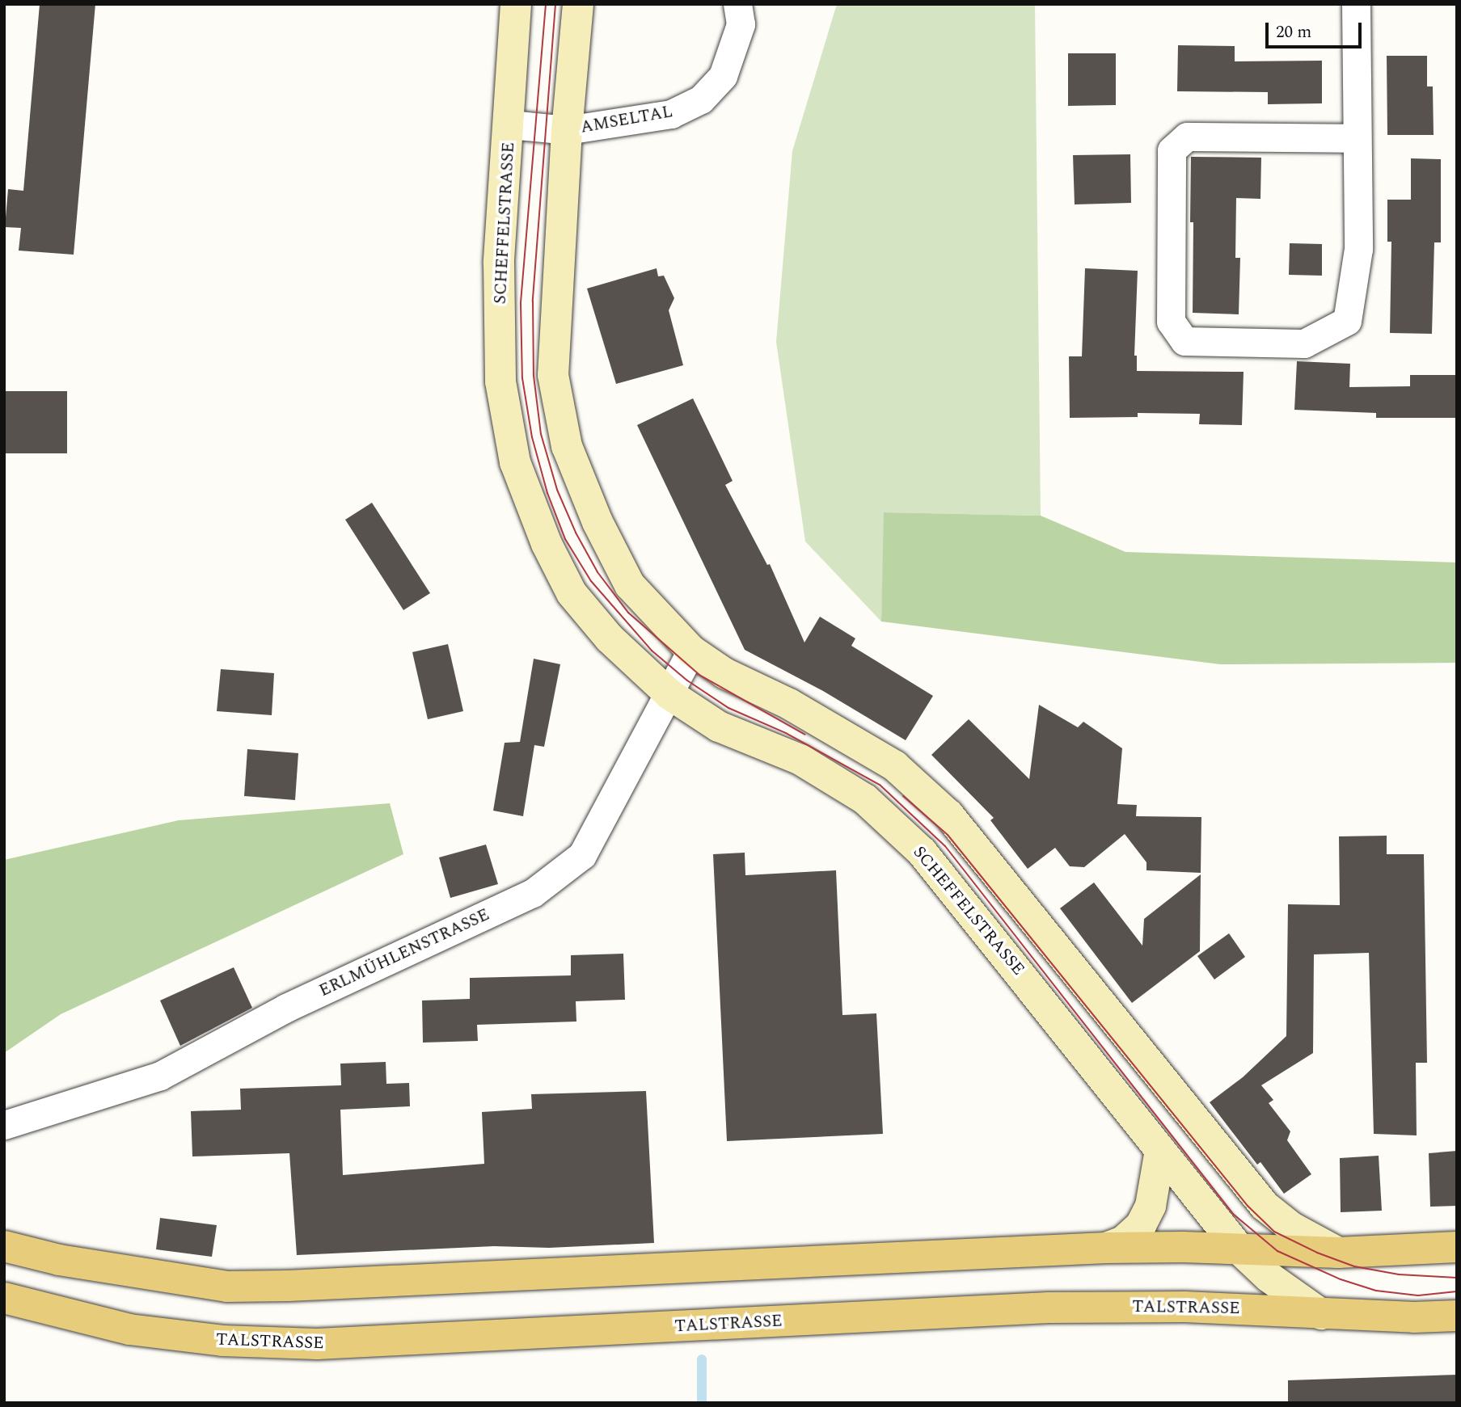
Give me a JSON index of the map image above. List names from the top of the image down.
{
  "streets": {
    "main road": ["TALSTRASSE"],
    "street": ["AMSELTAL", "SCHEFFELSTRASSE", "ERLMÜHLENSTRASSE"]
  },
  "crossings": [
    ["AMSELTAL", "SCHEFFELSTRASSE"],
    ["SCHEFFELSTRASSE", "ERLMÜHLENSTRASSE"]
  ],
  "scale_bar": "20 m"
}
